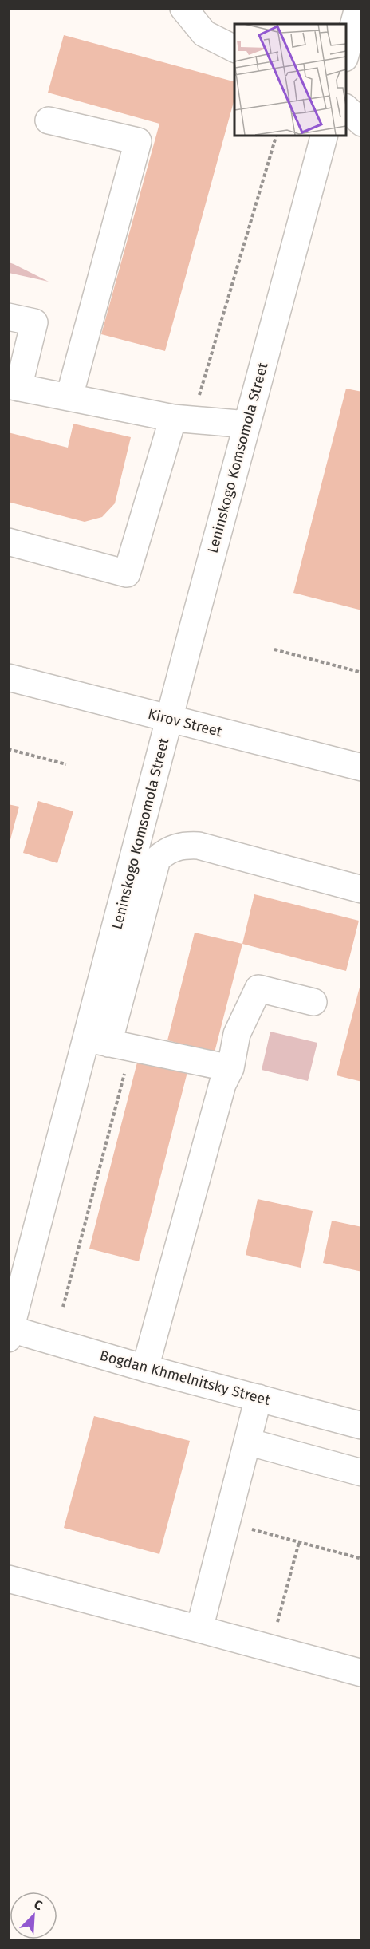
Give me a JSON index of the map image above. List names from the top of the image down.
{
  "streets": {
    "street": ["Leninskogo Komsomola Street", "Kirov Street", "Bogdan Khmelnitsky Street"]
  },
  "crossings": [
    ["Leninskogo Komsomola Street", "Kirov Street"],
    ["Leninskogo Komsomola Street", "Bogdan Khmelnitsky Street"]
  ],
  "north": "top right"
}
